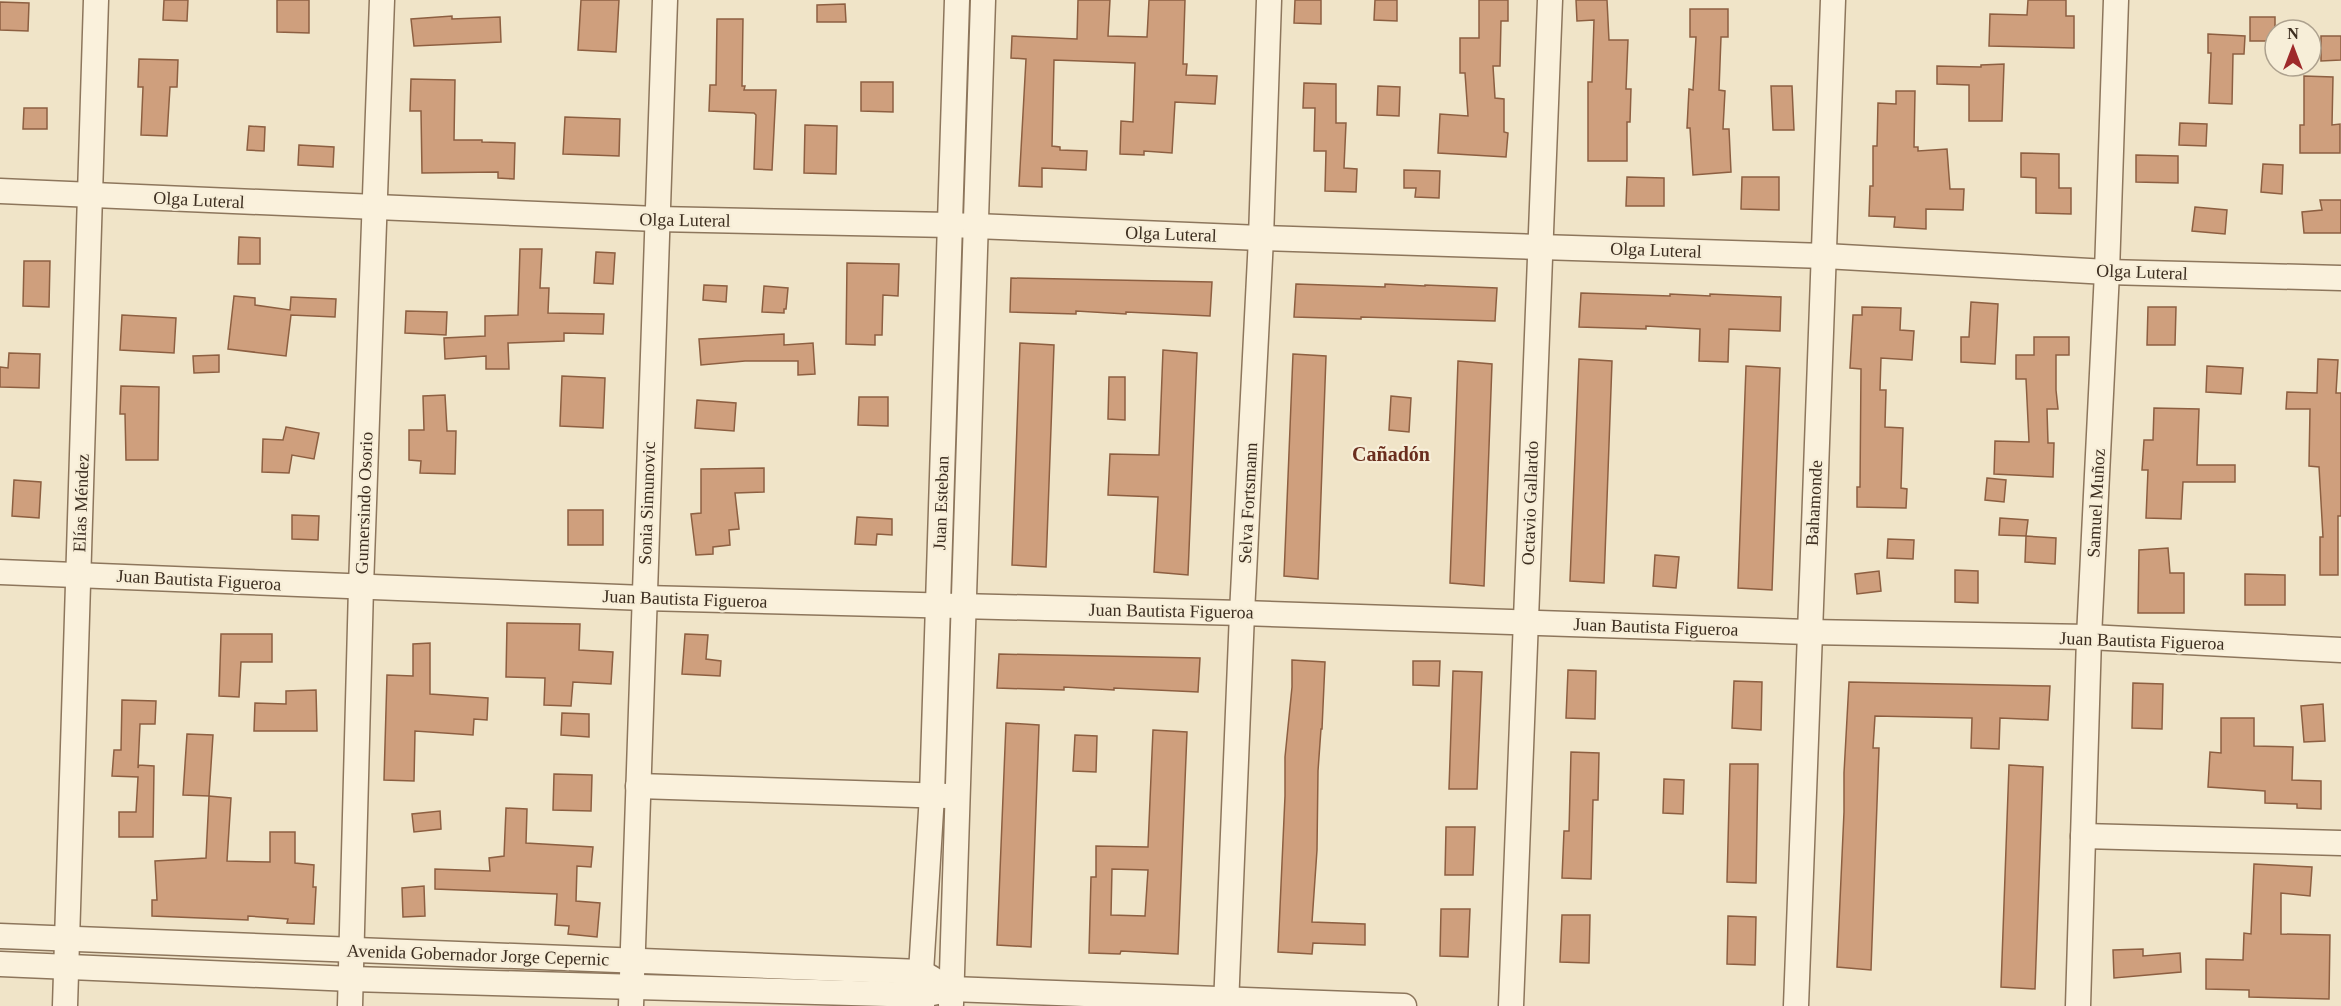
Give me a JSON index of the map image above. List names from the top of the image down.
{
  "streets": {
    "street": [
      "Olga Luteral",
      "Elías Méndez",
      "Gumersindo Osorio",
      "Sonia Simunovic",
      "Juan Esteban",
      "Selva Fortsmann",
      "Octavio Gallardo",
      "Bahamonde",
      "Samuel Muñoz",
      "Juan Bautista Figueroa",
      "Avenida Gobernador Jorge Cepernic"
    ]
  },
  "crossings": [
    ["Olga Luteral", "Elías Méndez"],
    ["Olga Luteral", "Gumersindo Osorio"],
    ["Olga Luteral", "Sonia Simunovic"],
    ["Olga Luteral", "Juan Esteban"],
    ["Olga Luteral", "Selva Fortsmann"],
    ["Olga Luteral", "Octavio Gallardo"],
    ["Olga Luteral", "Bahamonde"],
    ["Olga Luteral", "Samuel Muñoz"],
    ["Elías Méndez", "Juan Bautista Figueroa"],
    ["Elías Méndez", "Avenida Gobernador Jorge Cepernic"],
    ["Gumersindo Osorio", "Juan Bautista Figueroa"],
    ["Gumersindo Osorio", "Avenida Gobernador Jorge Cepernic"],
    ["Sonia Simunovic", "Juan Bautista Figueroa"],
    ["Sonia Simunovic", "Avenida Gobernador Jorge Cepernic"],
    ["Juan Esteban", "Juan Bautista Figueroa"],
    ["Juan Esteban", "Avenida Gobernador Jorge Cepernic"],
    ["Selva Fortsmann", "Juan Bautista Figueroa"],
    ["Selva Fortsmann", "Avenida Gobernador Jorge Cepernic"],
    ["Octavio Gallardo", "Juan Bautista Figueroa"],
    ["Bahamonde", "Juan Bautista Figueroa"],
    ["Samuel Muñoz", "Juan Bautista Figueroa"]
  ],
  "districts": ["Cañadón"],
  "north": "top"
}
